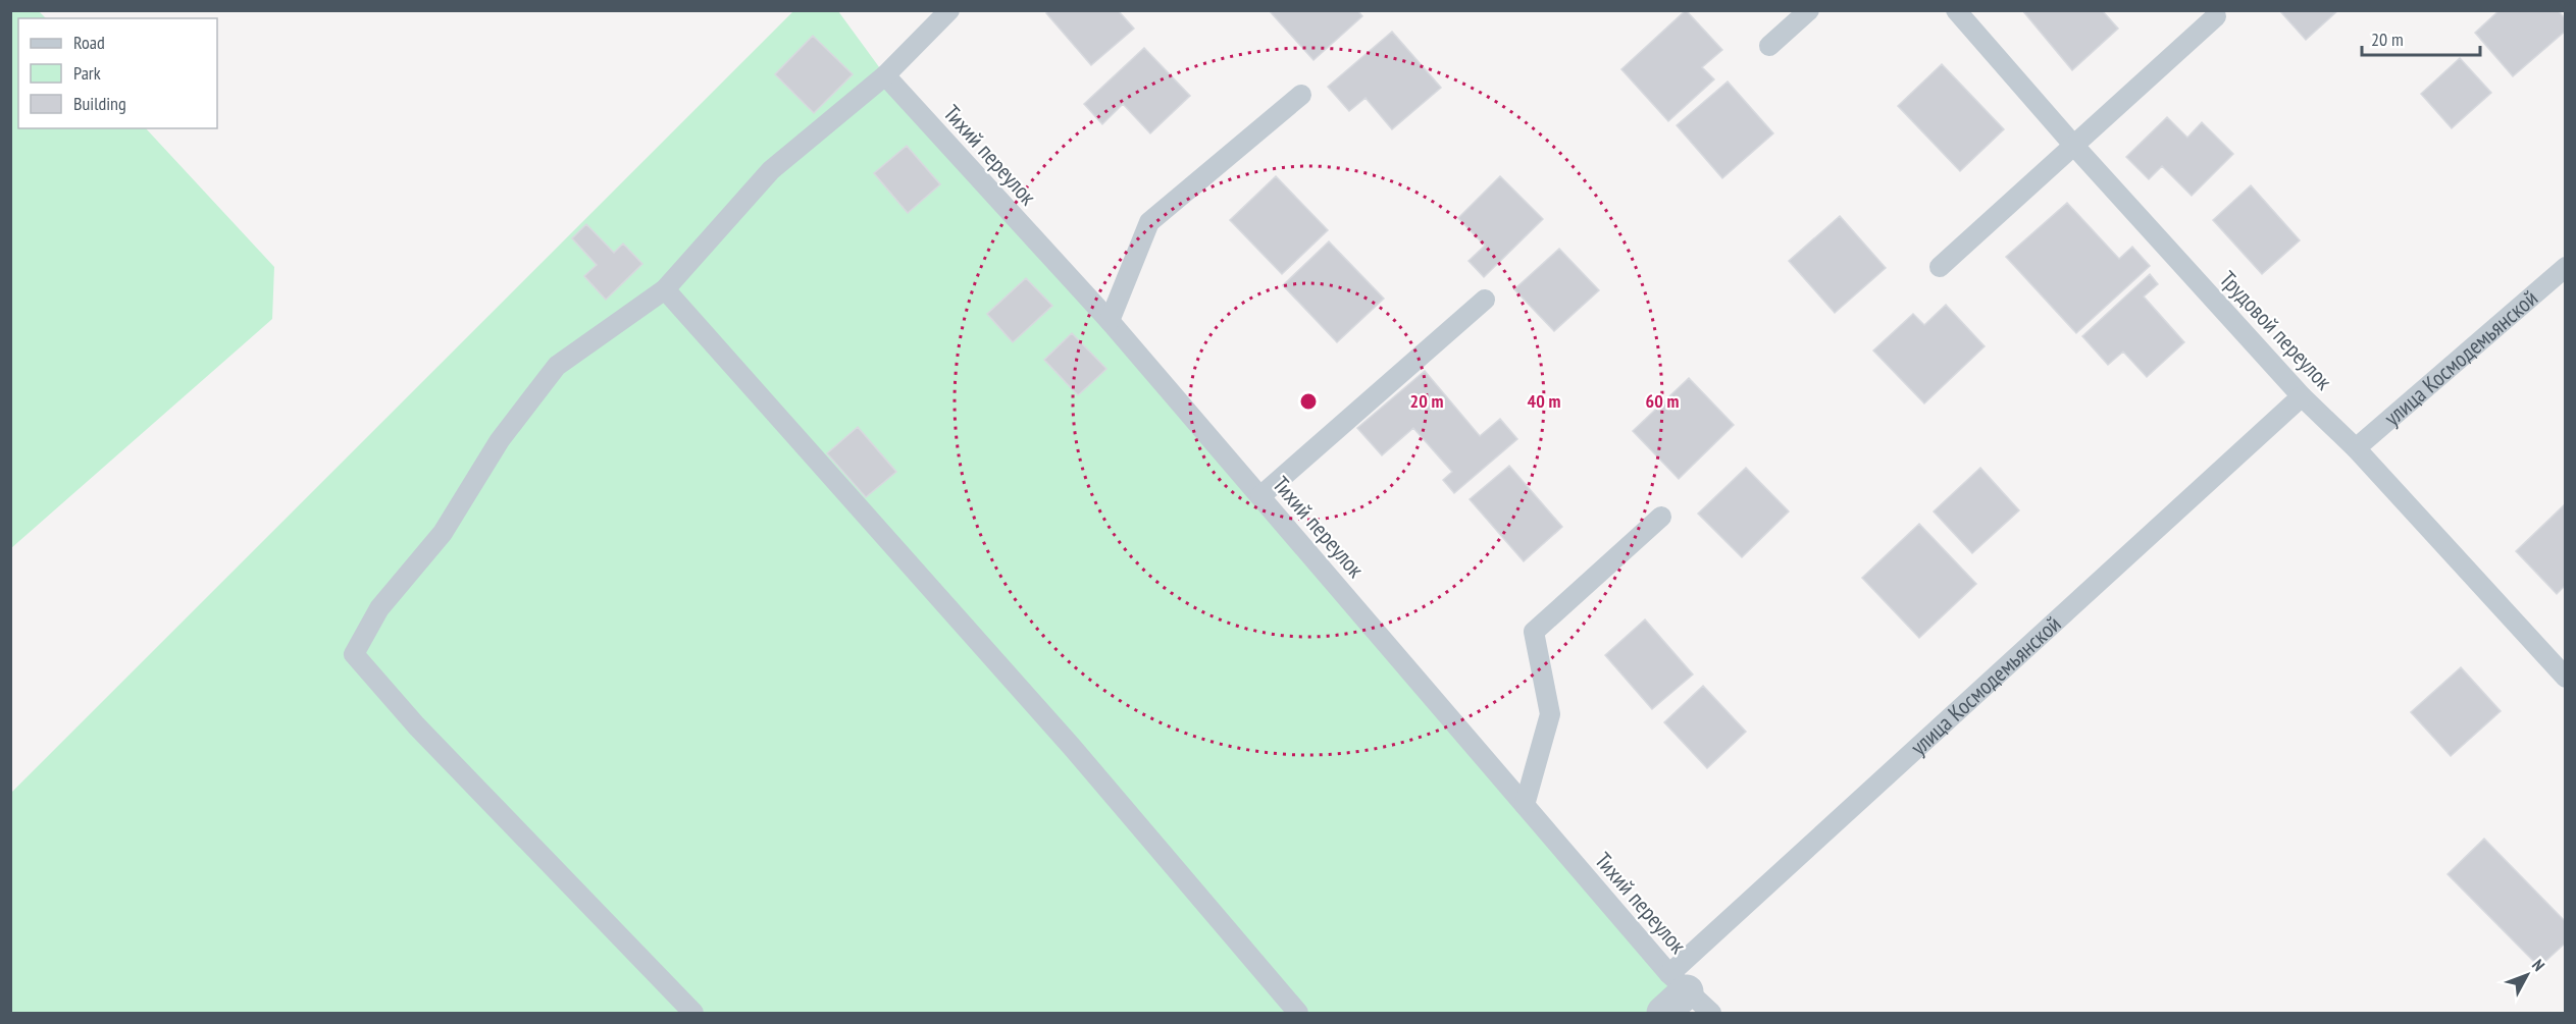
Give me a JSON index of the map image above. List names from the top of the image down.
{
  "streets": {
    "lane": ["Тихий переулок", "Трудовой переулок", "улица Космодемьянской"]
  },
  "crossings": [
    ["Тихий переулок", "улица Космодемьянской"],
    ["Трудовой переулок", "улица Космодемьянской"]
  ],
  "legend": ["Road", "Park", "Building"],
  "scale_bar": "20 m",
  "north": "top right",
  "rings": ["20 m", "40 m", "60 m"]
}
